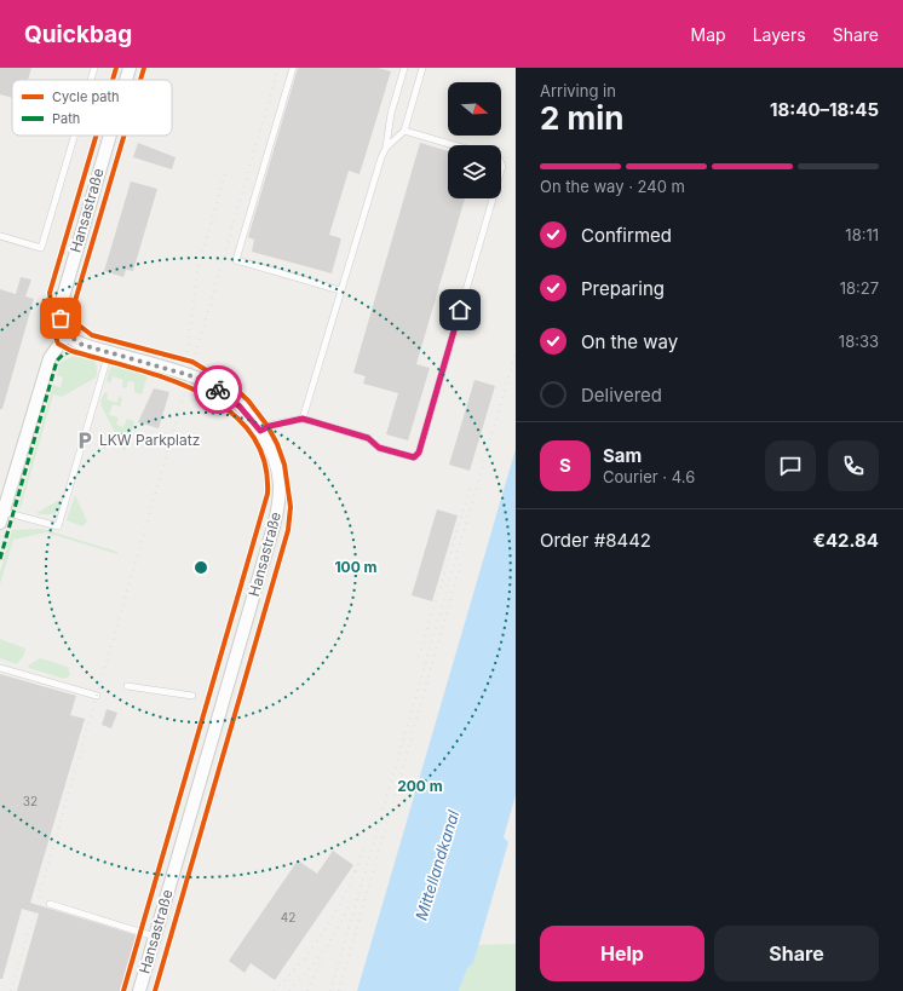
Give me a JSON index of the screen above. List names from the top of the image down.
{
  "streets": {
    "street": ["Hansastraße"]
  },
  "water": ["Mittellandkanal"],
  "places": {
    "parking": ["LKW Parkplatz"]
  },
  "house_numbers": ["32", "42"],
  "legend": ["Cycle path", "Path"],
  "north": "right",
  "page": {
    "header": "Quickbag",
    "nav": ["Map", "Layers", "Share"],
    "heading": ["2 min", "Arriving in", "18:40–18:45"],
    "panel": [
      "Sam",
      "Courier · 4.6",
      "Order #8442",
      "€42.84"
    ],
    "bar": "On the way · 240 m",
    "list": [
      ["Confirmed", "18:11"],
      ["Preparing", "18:27"],
      ["On the way", "18:33"],
      "Delivered"
    ],
    "round": "S",
    "buttons": ["Help", "Share"]
  },
  "rings": ["100 m", "200 m"]
}
